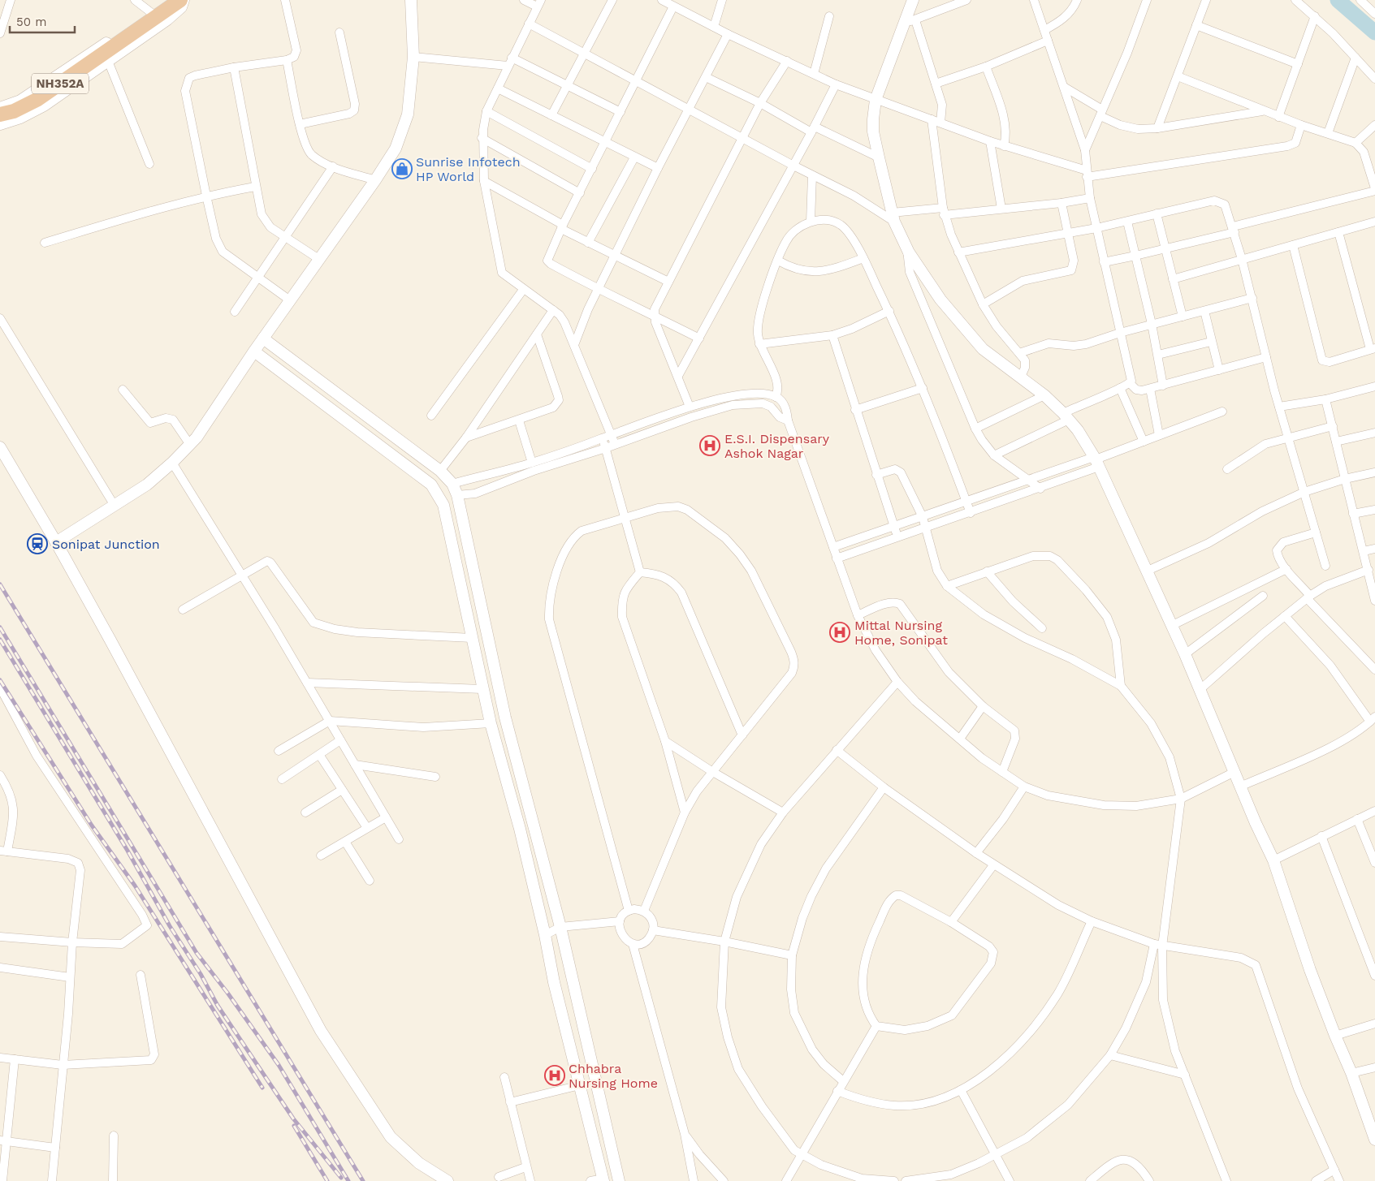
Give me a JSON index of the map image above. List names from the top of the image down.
{
  "streets": {
    "highway": ["NH352A"]
  },
  "places": {
    "shop": ["Sunrise Infotech HP World"],
    "hospital": ["E.S.I. Dispensary Ashok Nagar", "Mittal Nursing Home, Sonipat", "Chhabra Nursing Home"],
    "station": ["Sonipat Junction"]
  },
  "scale_bar": "50 m"
}
